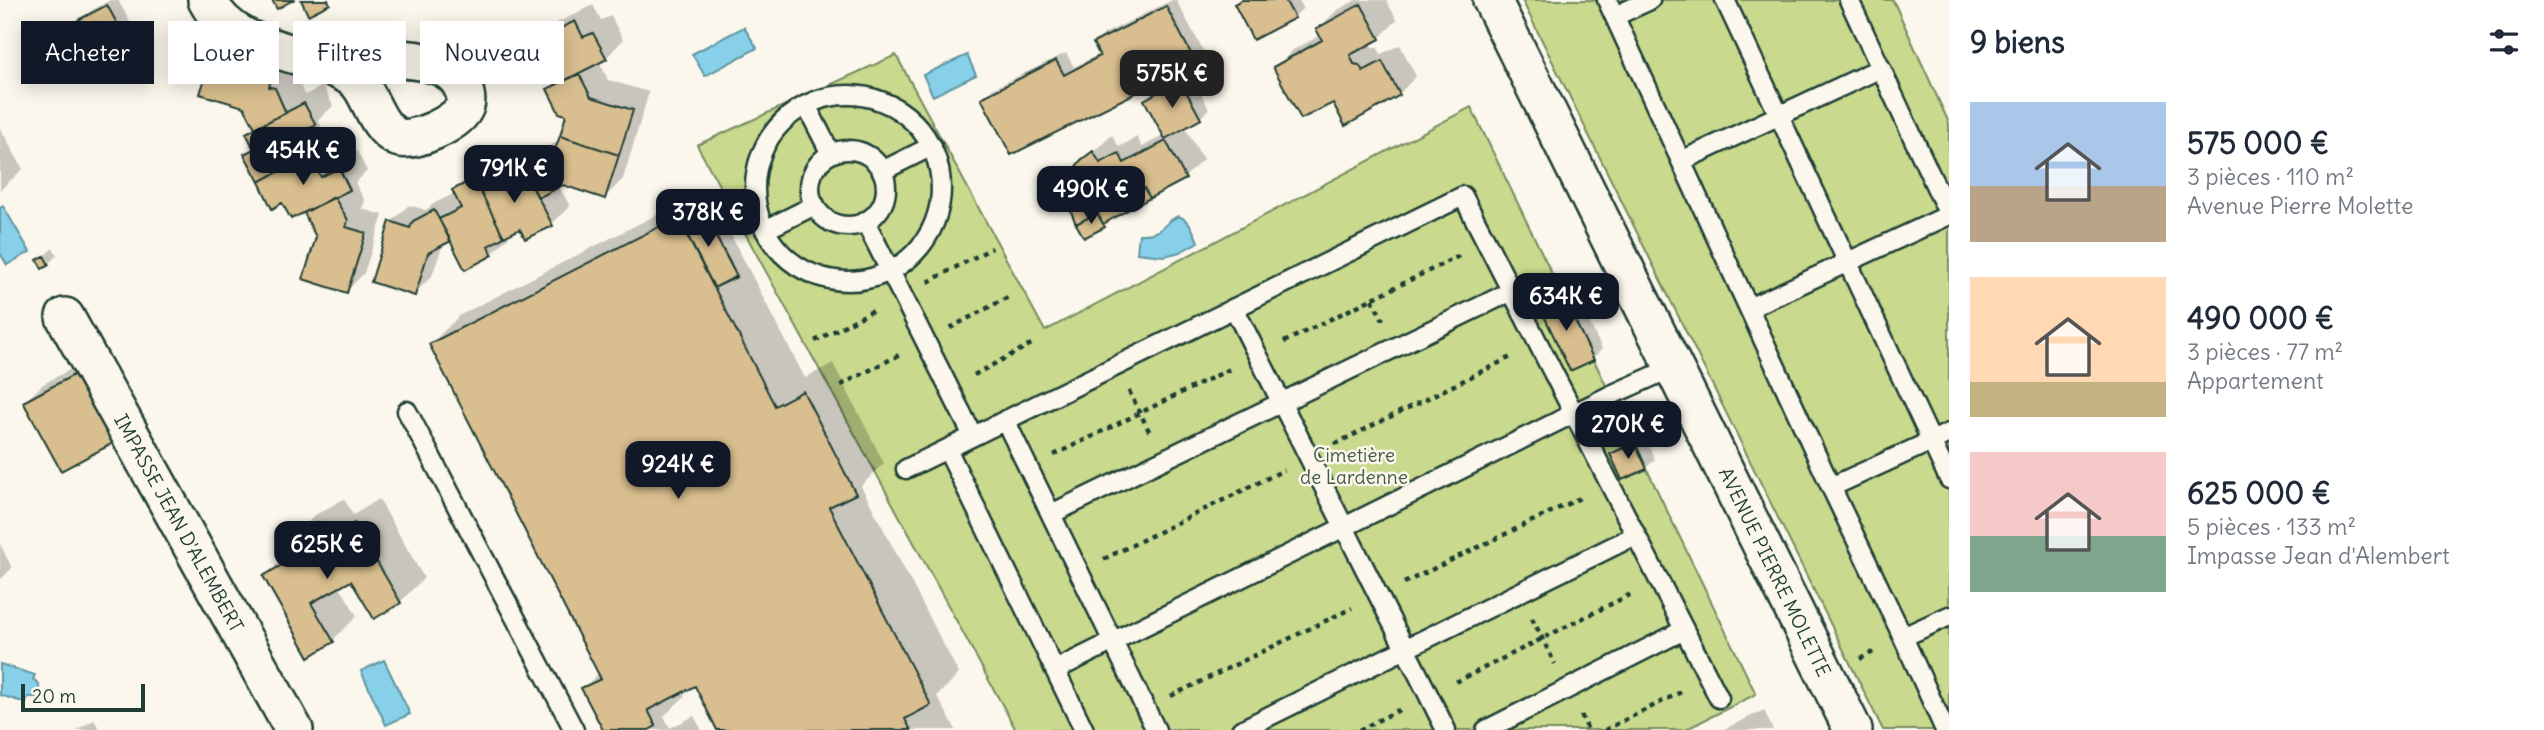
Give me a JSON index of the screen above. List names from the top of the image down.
{
  "streets": {
    "street": ["IMPASSE JEAN D'ALEMBERT", "AVENUE PIERRE MOLETTE"]
  },
  "parks": ["Cimetière de Lardenne"],
  "scale_bar": "20 m",
  "page": {
    "heading": "9 biens",
    "chip": [
      "Acheter",
      "Louer",
      "Filtres",
      "Nouveau"
    ],
    "price": [
      "575K €",
      "454K €",
      "791K €",
      "490K €",
      "378K €",
      "634K €",
      "270K €",
      "924K €",
      "625K €"
    ],
    "list": [
      {
        "name": "575 000 €",
        "note": "3 pièces · 110 m² · Avenue Pierre Molette"
      },
      {
        "name": "490 000 €",
        "note": "3 pièces · 77 m² · Appartement"
      },
      {
        "name": "625 000 €",
        "note": "5 pièces · 133 m² · Impasse Jean d'Alembert"
      }
    ],
    "scale": "20 m"
  }
}
